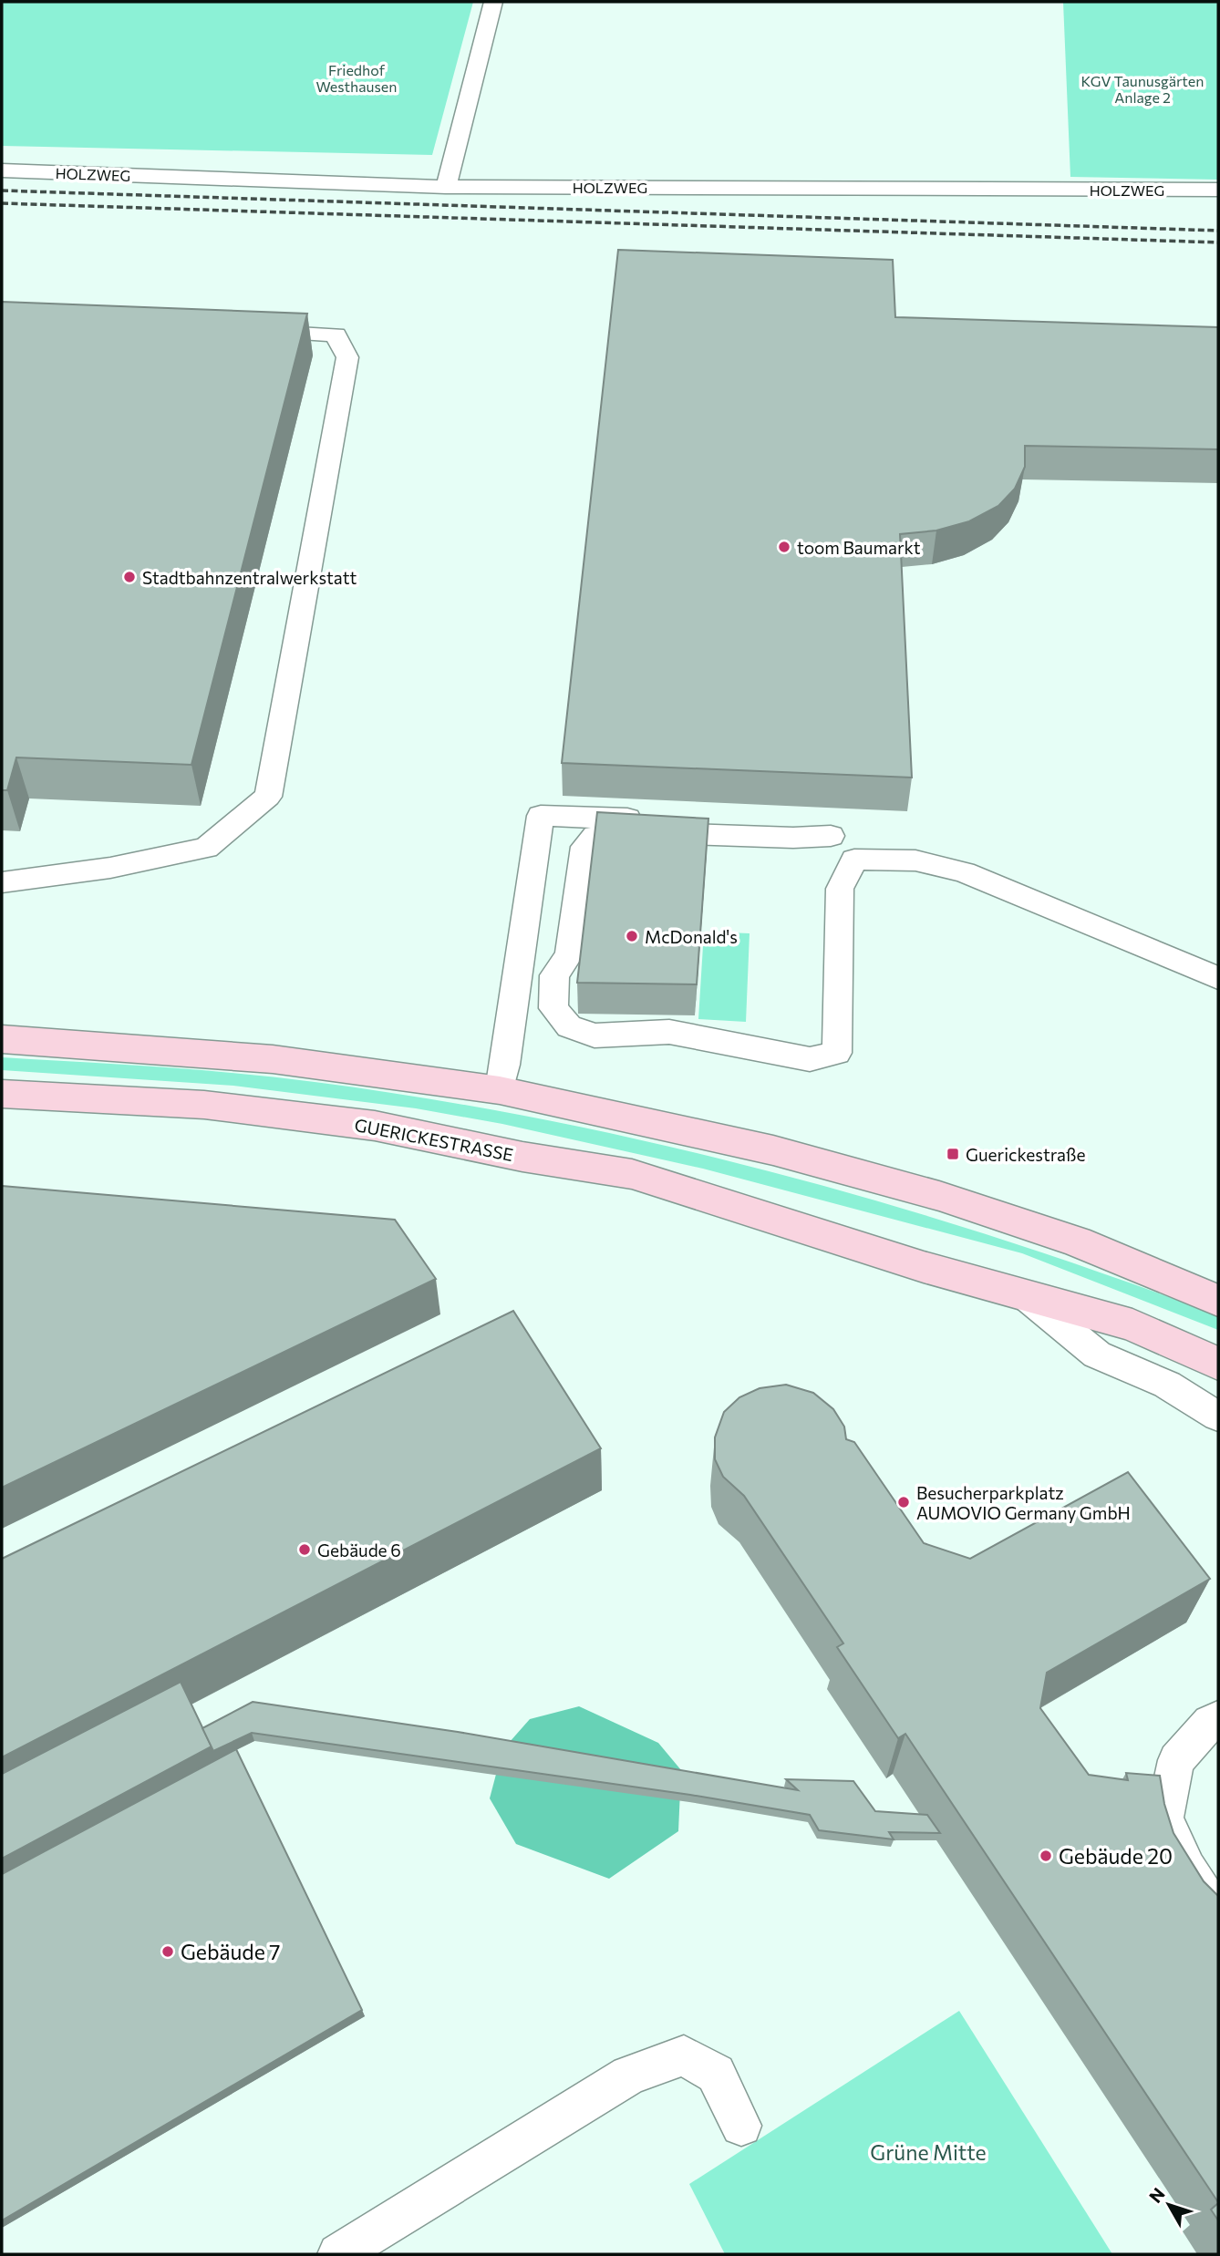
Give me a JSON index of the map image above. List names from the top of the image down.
{
  "streets": {
    "main road": ["GUERICKESTRASSE"],
    "lane": ["HOLZWEG"]
  },
  "parks": ["Friedhof Westhausen", "KGV Taunusgärten Anlage 2", "Grüne Mitte"],
  "places": {
    "other": [
      "toom Baumarkt",
      "Stadtbahnzentralwerkstatt",
      "McDonald's",
      "Besucherparkplatz AUMOVIO Germany GmbH",
      "Gebäude 6",
      "Gebäude 20",
      "Gebäude 7"
    ],
    "transit": ["Guerickestraße"]
  },
  "north": "top left"
}
